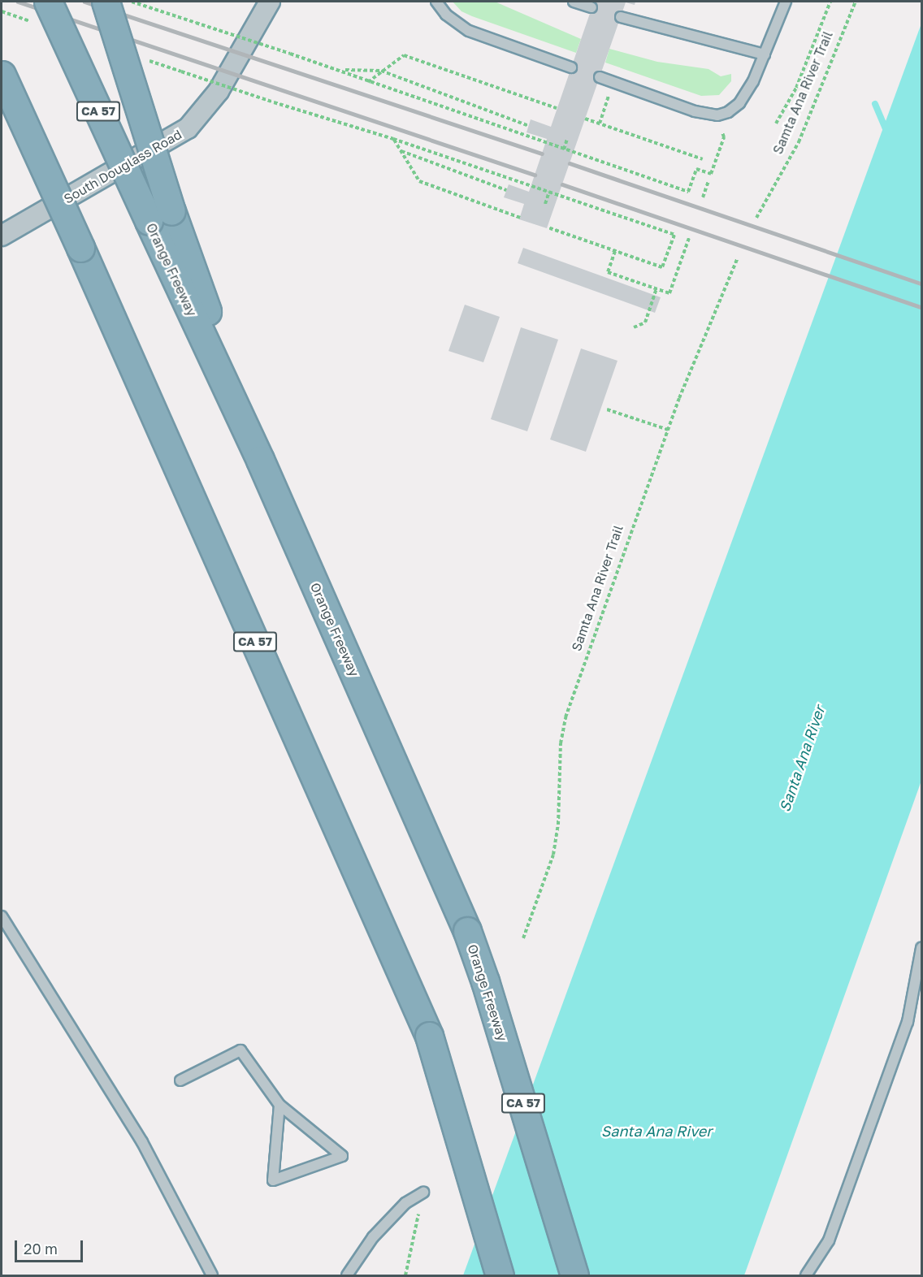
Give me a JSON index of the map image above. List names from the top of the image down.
{
  "streets": {
    "highway": ["CA 57", "Orange Freeway"],
    "street": ["South Douglass Road"],
    "path": ["Samta Ana River Trail"]
  },
  "water": ["Santa Ana River"],
  "scale_bar": "20 m"
}
